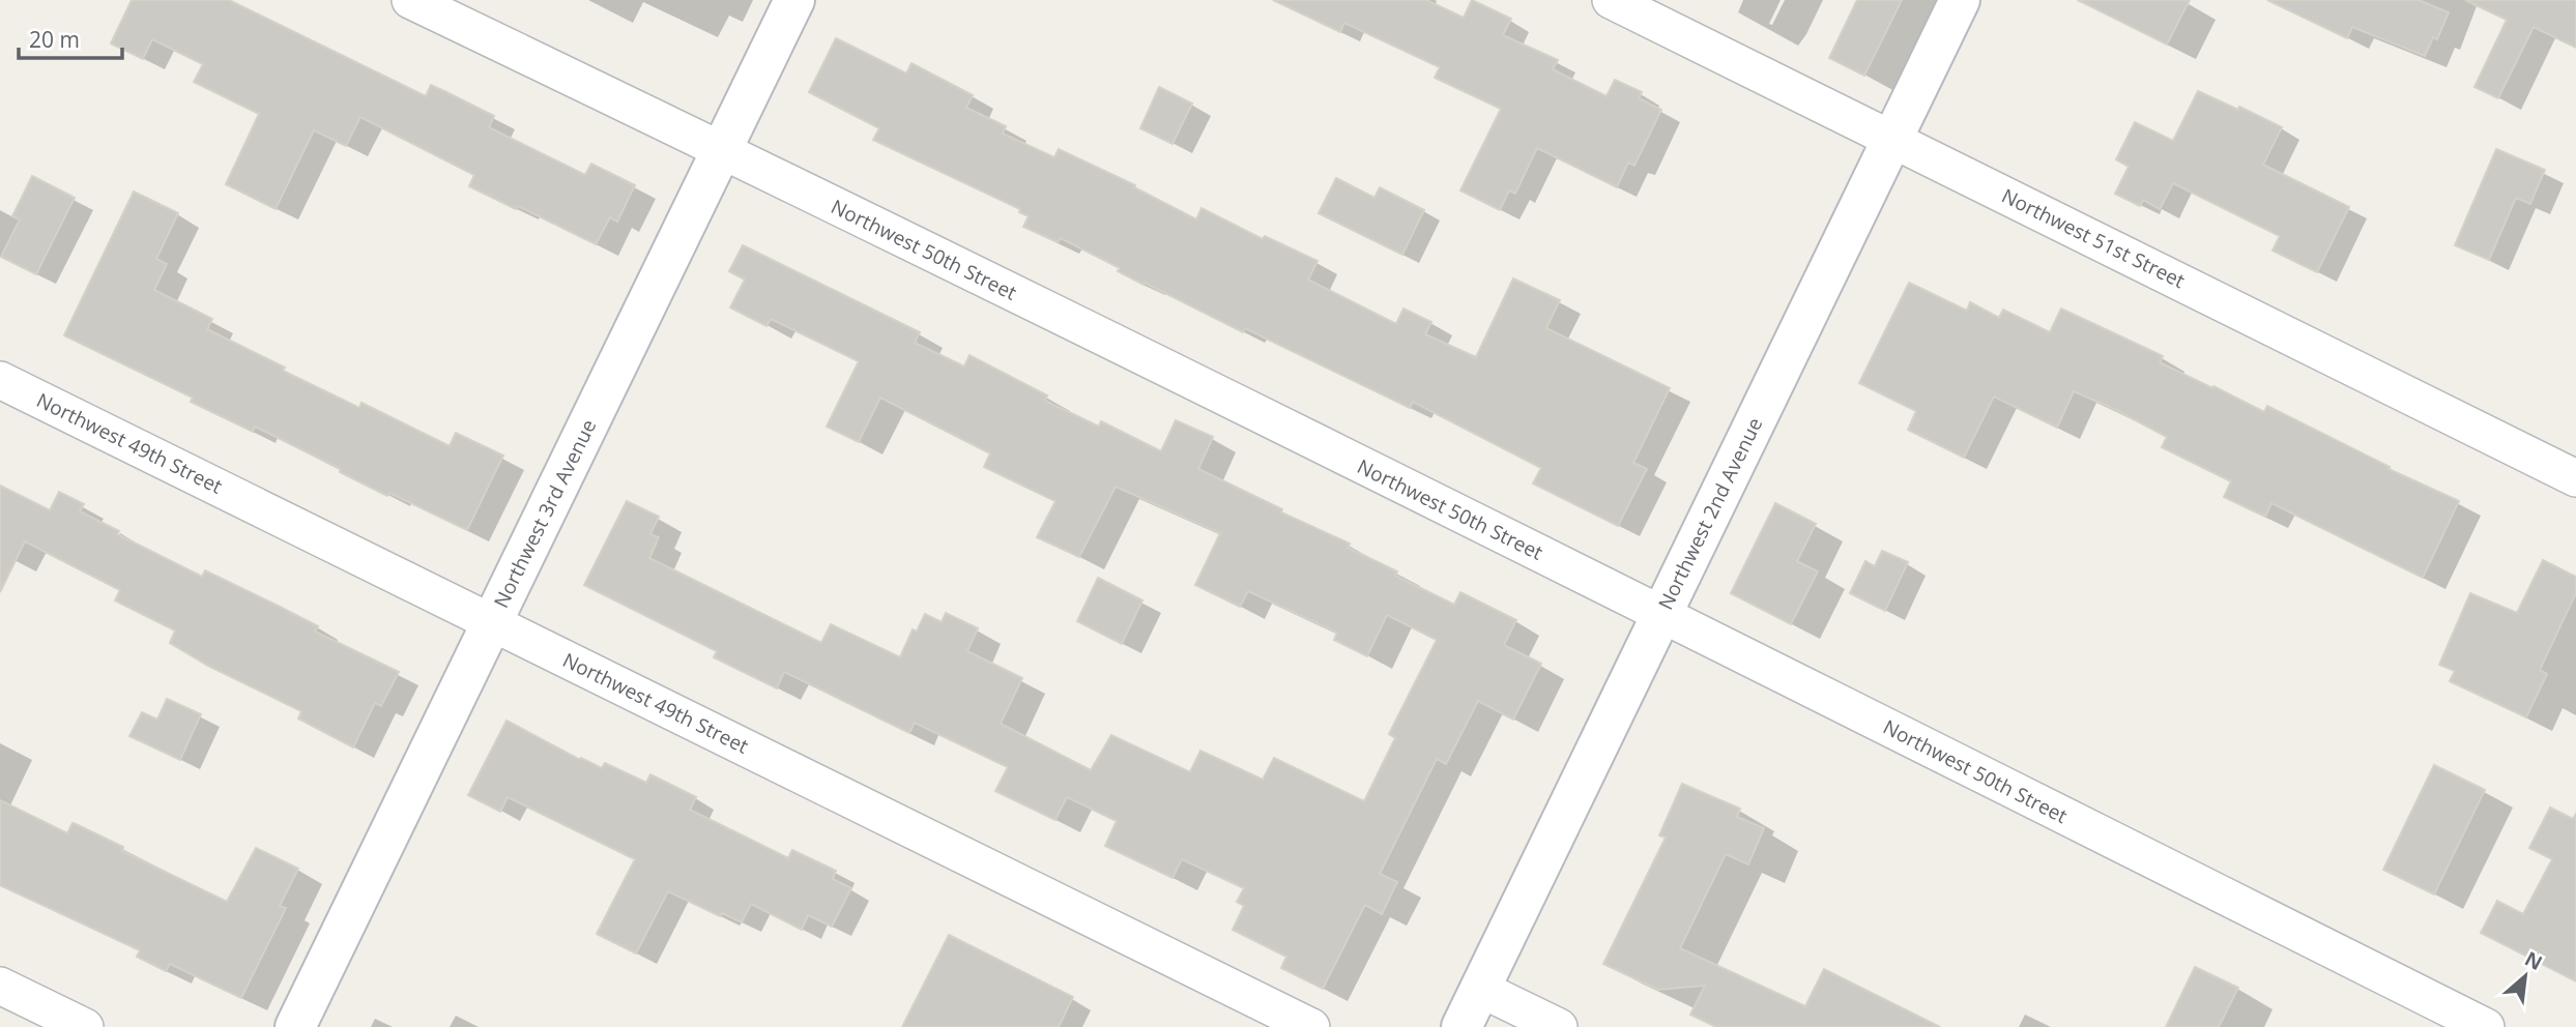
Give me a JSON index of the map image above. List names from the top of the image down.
{
  "streets": {
    "street": [
      "Northwest 51st Street",
      "Northwest 50th Street",
      "Northwest 49th Street",
      "Northwest 3rd Avenue",
      "Northwest 2nd Avenue"
    ]
  },
  "crossings": [
    ["Northwest 51st Street", "Northwest 2nd Avenue"],
    ["Northwest 50th Street", "Northwest 3rd Avenue"],
    ["Northwest 50th Street", "Northwest 2nd Avenue"],
    ["Northwest 49th Street", "Northwest 3rd Avenue"]
  ],
  "scale_bar": "20 m",
  "north": "top right"
}
